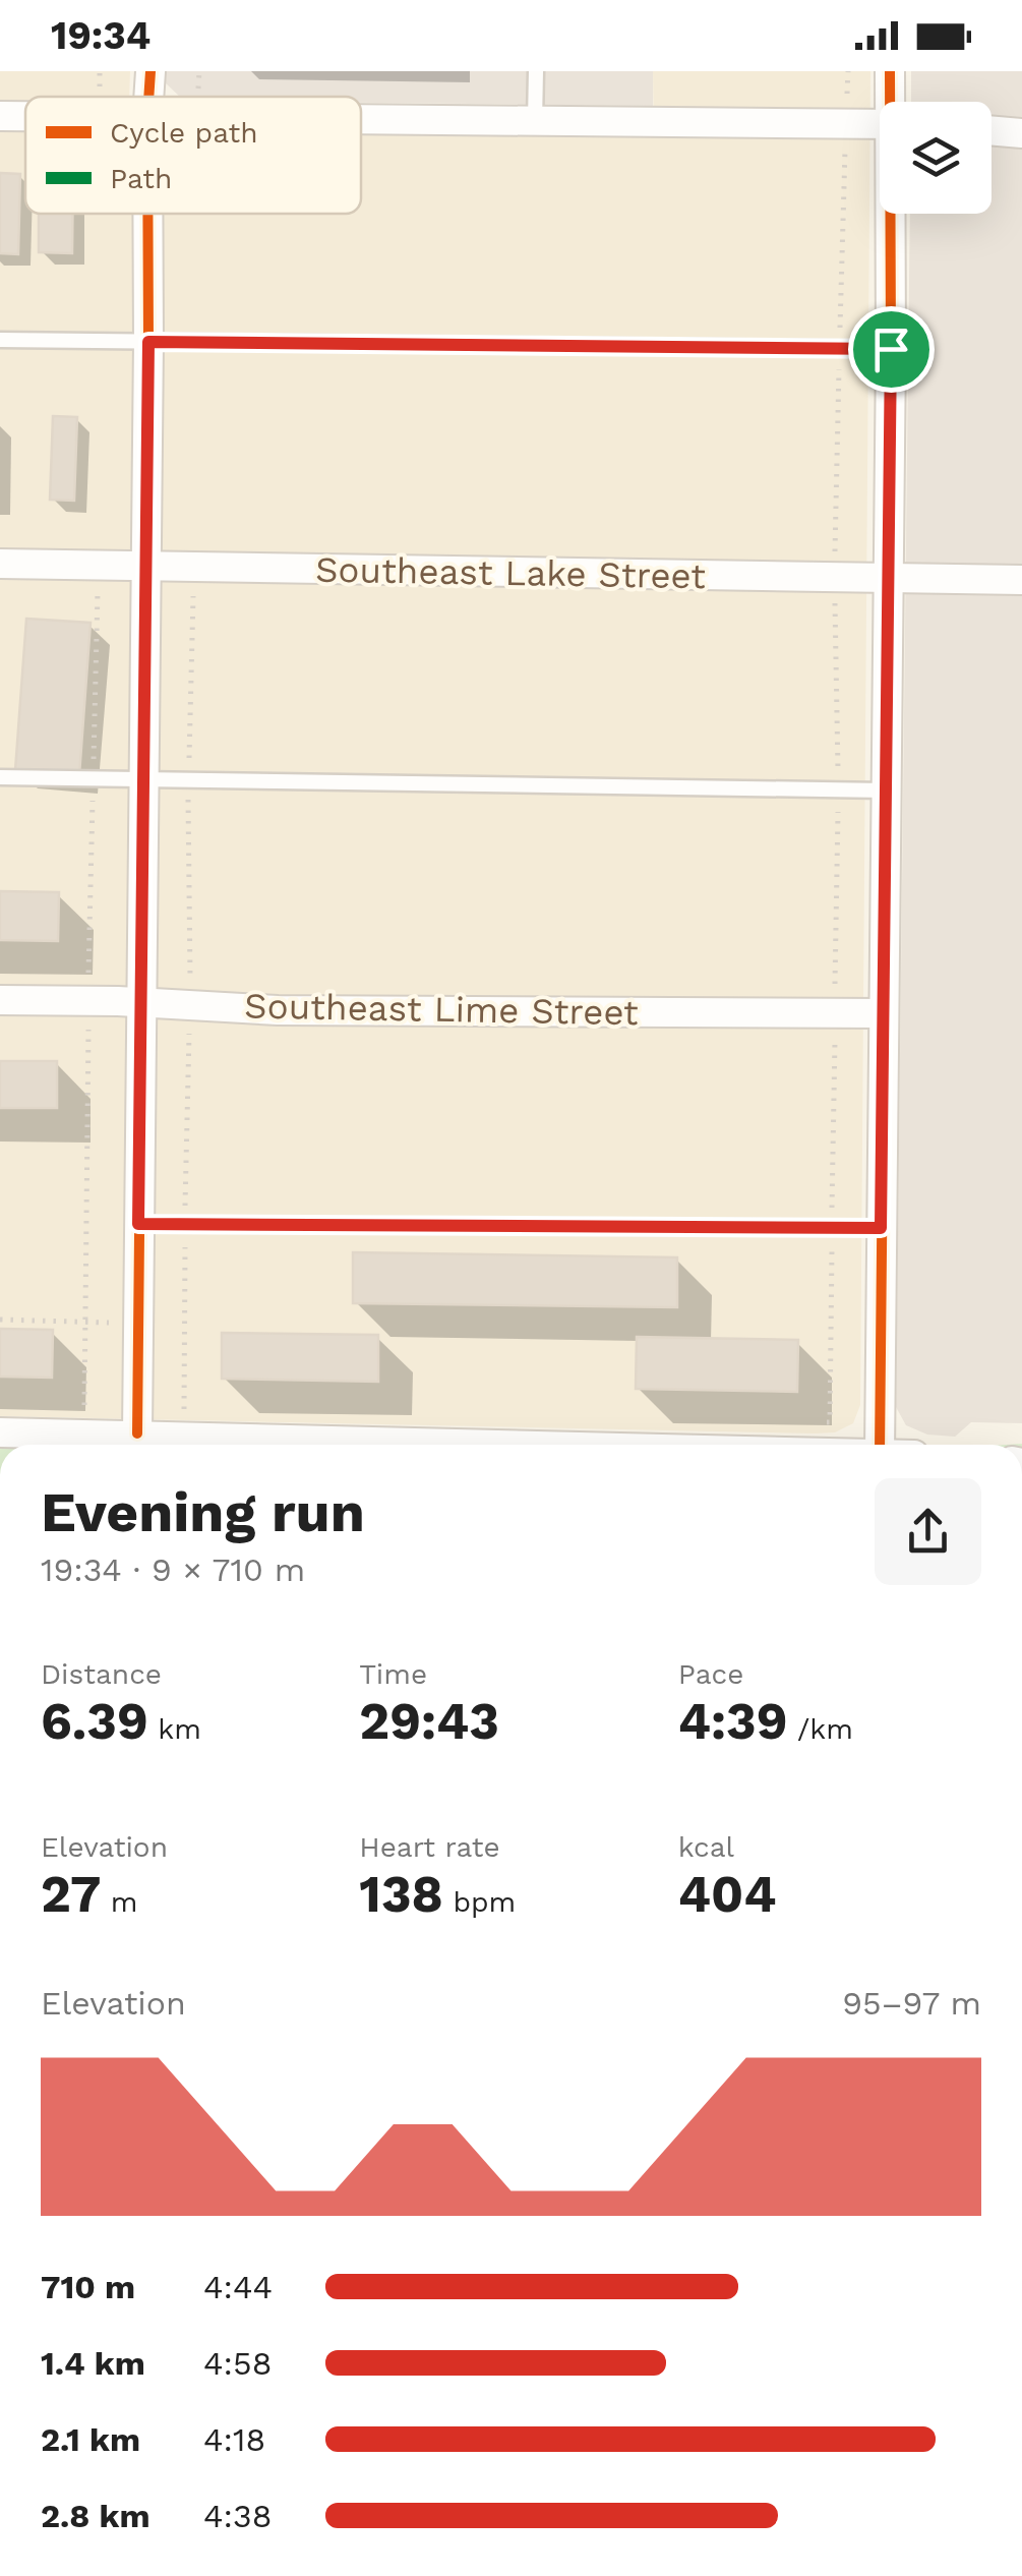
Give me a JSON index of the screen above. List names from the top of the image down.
{
  "streets": {
    "street": ["Southeast Lake Street", "Southeast Lime Street"]
  },
  "legend": ["Cycle path", "Path"],
  "page": {
    "status": "19:34",
    "heading": ["Evening run", "19:34 · 9 × 710 m"],
    "stats": [
      ["Distance", "6.39 km"],
      ["Time", "29:43"],
      ["Pace", "4:39 /km"],
      ["Elevation", "27 m"],
      ["Heart rate", "138 bpm"],
      ["kcal", "404"]
    ],
    "chart": ["Elevation", "95–97 m"],
    "list": [
      {
        "name": "710 m",
        "note": "4:44"
      },
      {
        "name": "1.4 km",
        "note": "4:58"
      },
      {
        "name": "2.1 km",
        "note": "4:18"
      },
      {
        "name": "2.8 km",
        "note": "4:38"
      }
    ]
  }
}
